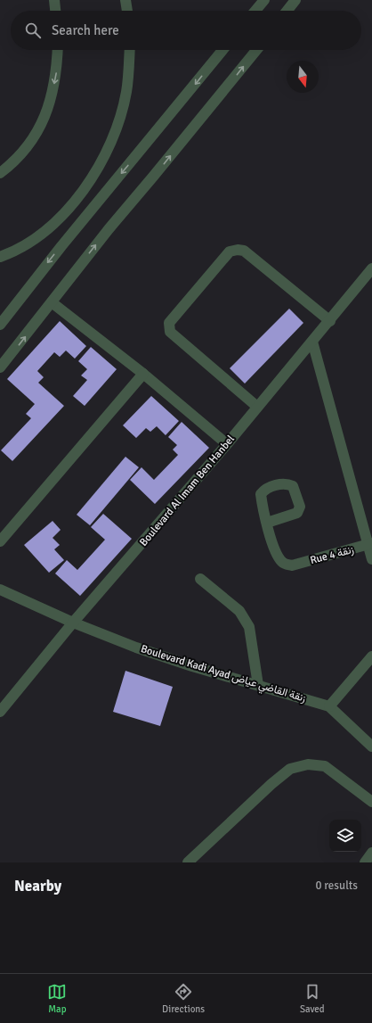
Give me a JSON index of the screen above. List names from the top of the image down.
{
  "streets": {
    "street": ["Boulevard Al Imam Ben Hanbel", "Rue 4 زنقة", "Boulevard Kadi Ayad زنقة القاضي عياض"]
  },
  "crossings": [
    ["Boulevard Al Imam Ben Hanbel", "Boulevard Kadi Ayad زنقة القاضي عياض"]
  ],
  "north": "bottom",
  "page": {
    "search": "Search here",
    "heading": ["Nearby", "0 results"],
    "nav": ["Map", "Directions", "Saved"]
  }
}
